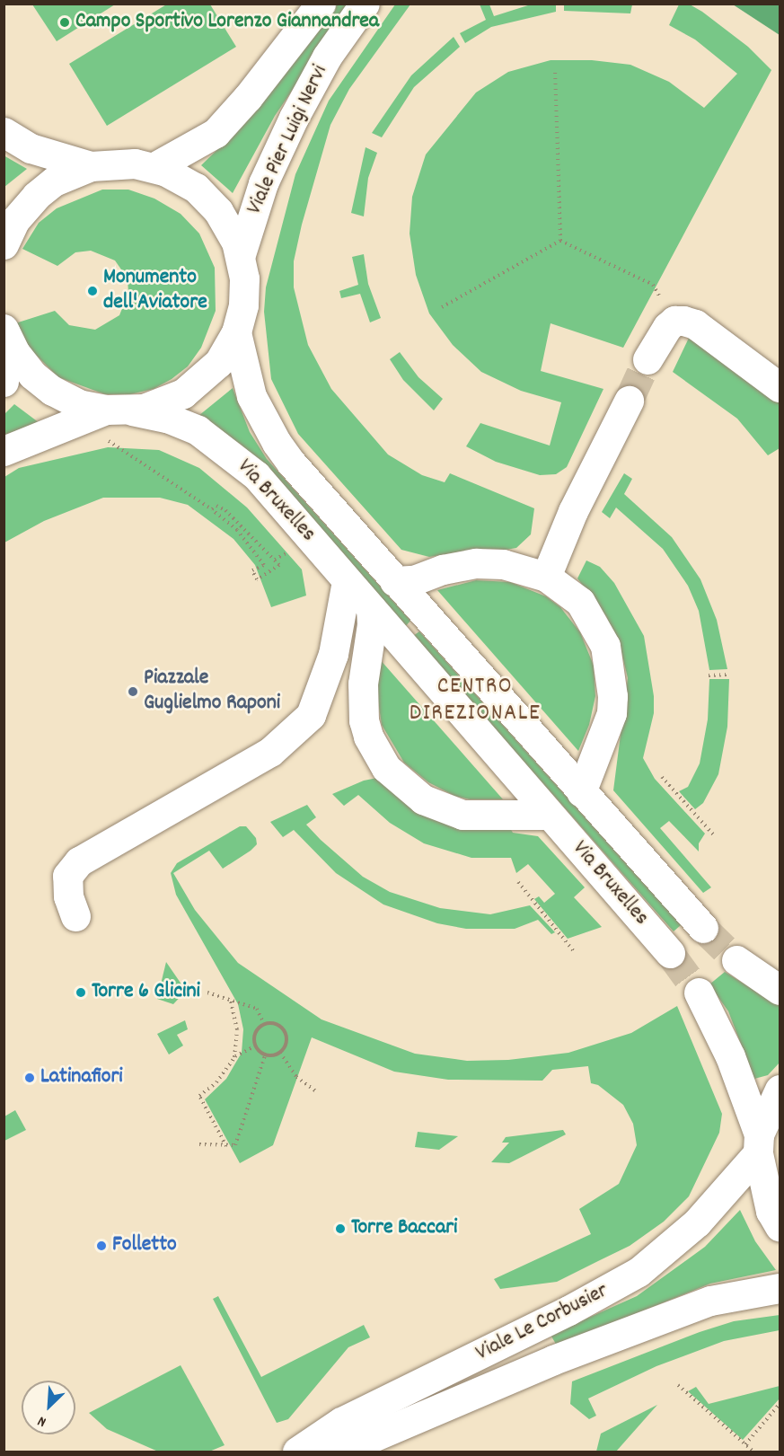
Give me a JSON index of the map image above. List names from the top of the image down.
{
  "streets": {
    "street": ["Viale Pier Luigi Nervi", "Via Bruxelles", "Viale Le Corbusier"]
  },
  "districts": ["CENTRO DIREZIONALE"],
  "places": [
    "Campo Sportivo Lorenzo Giannandrea",
    "Monumento dell'Aviatore",
    "Piazzale Guglielmo Raponi",
    "Torre 6 Glicini",
    "Latinafiori",
    "Torre Baccari",
    "Folletto"
  ],
  "north": "bottom left"
}
